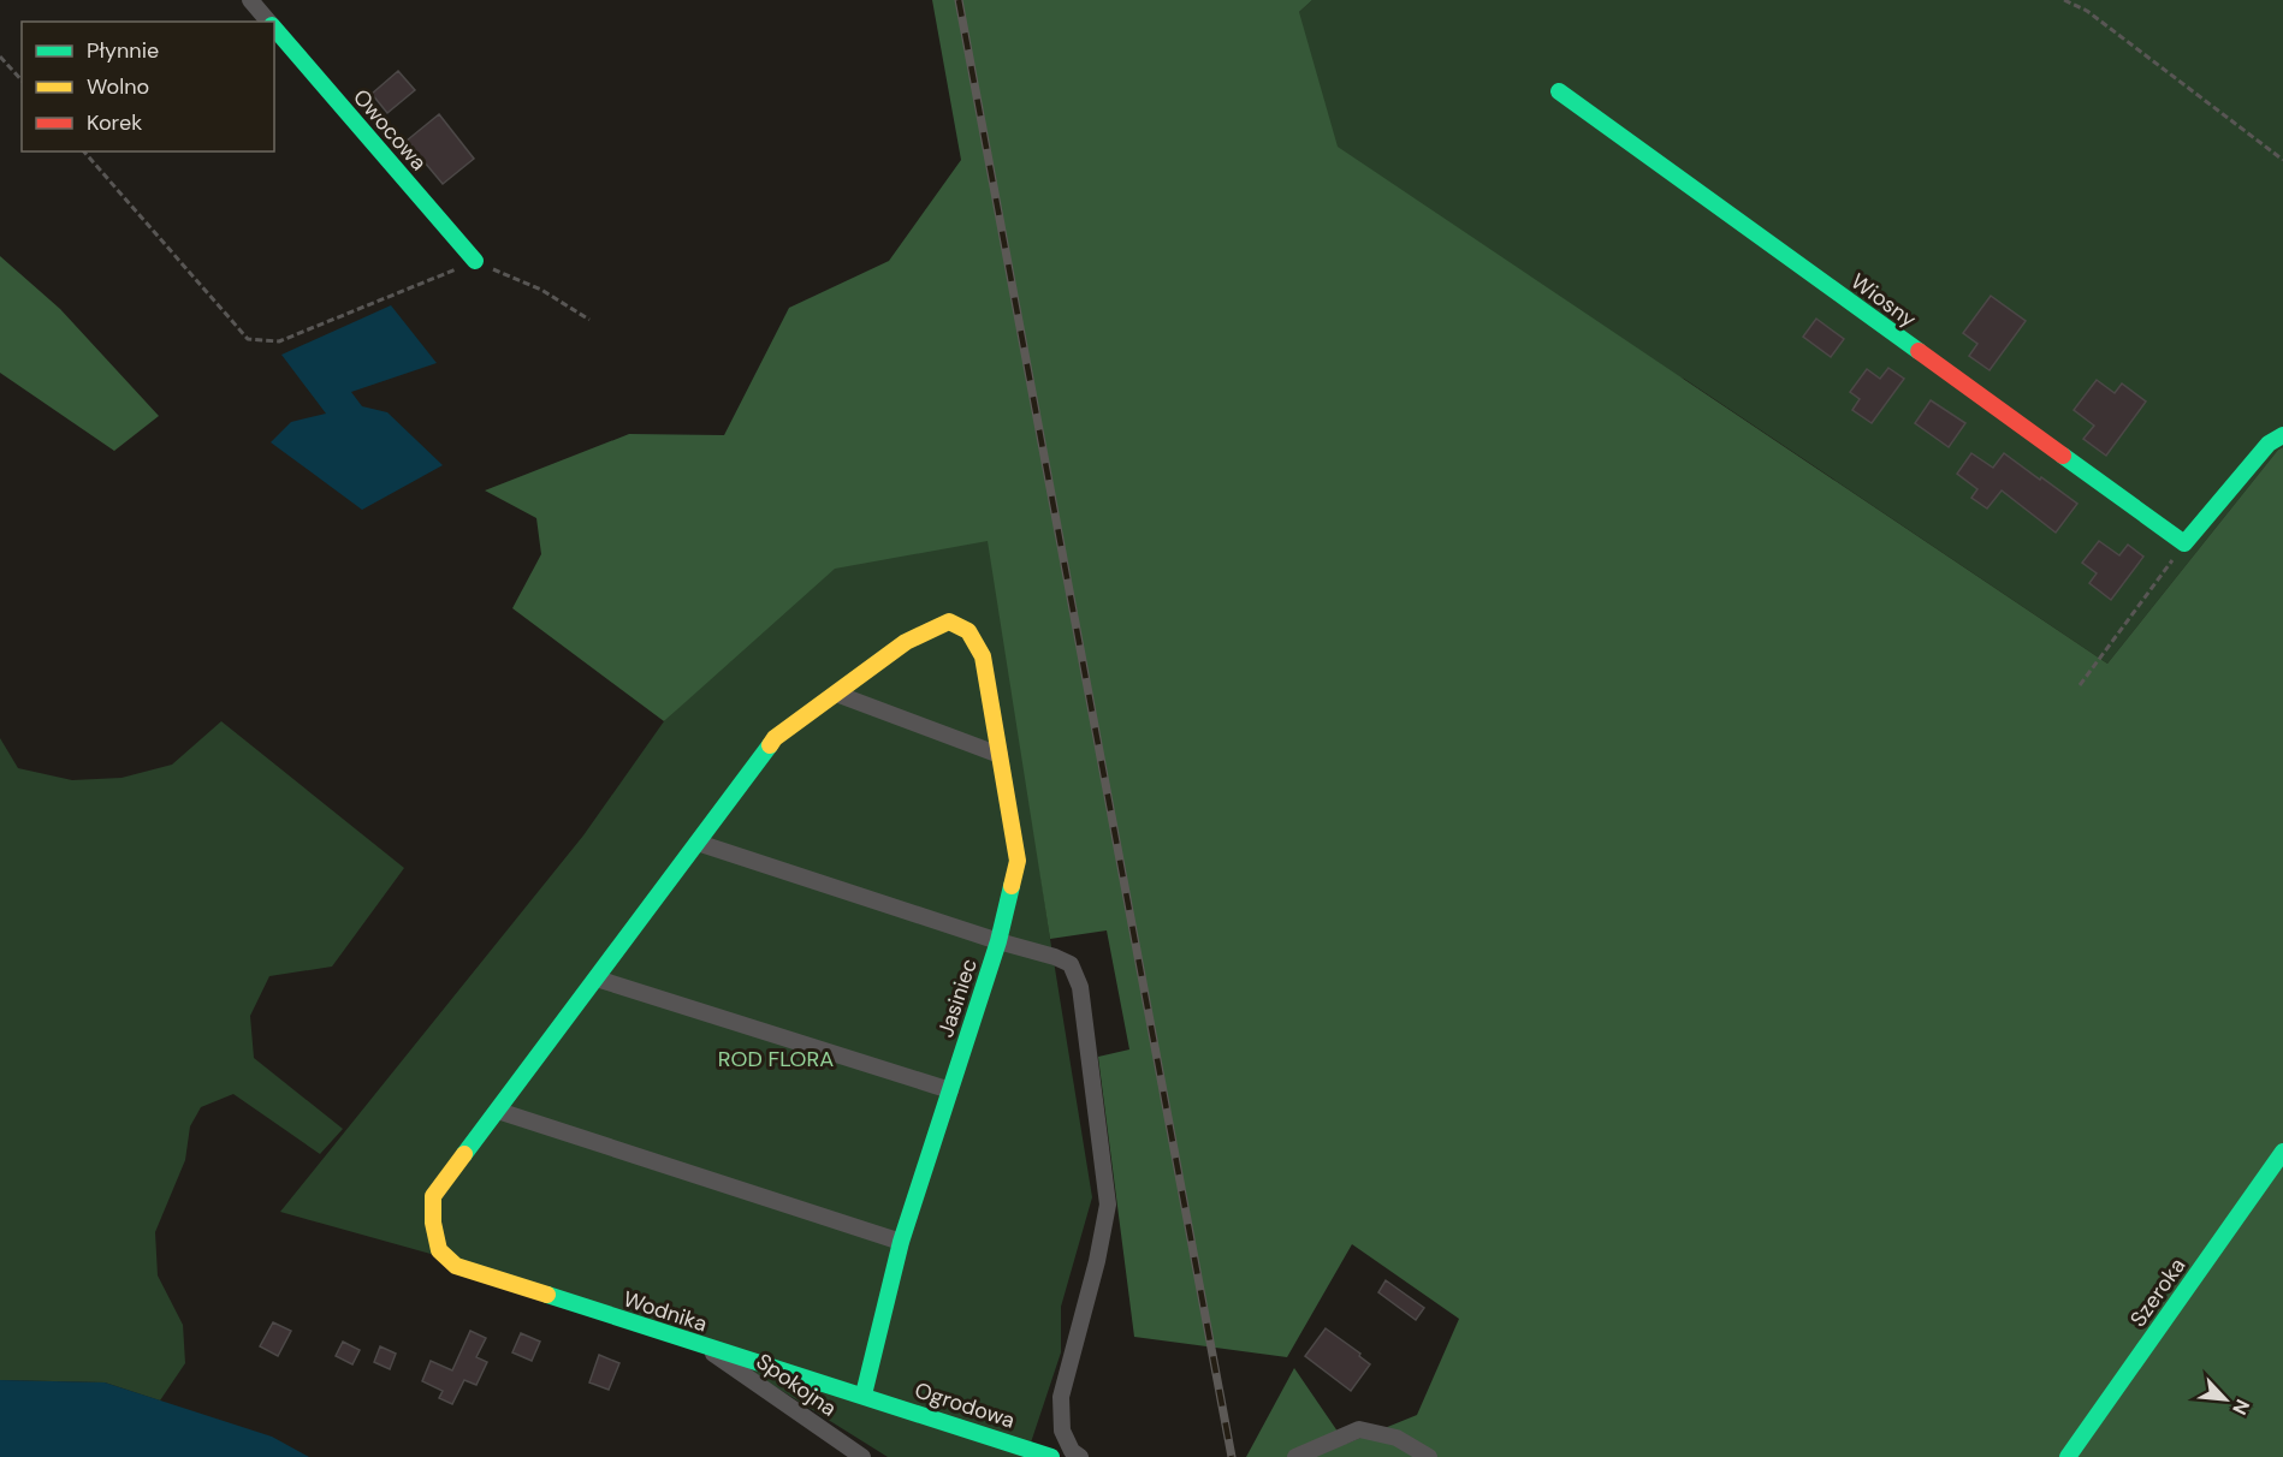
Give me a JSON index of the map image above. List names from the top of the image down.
{
  "streets": {
    "street": [
      "Owocowa",
      "Wiosny",
      "Jasiniec",
      "Szeroka",
      "Wodnika",
      "Spokojna",
      "Ogrodowa"
    ]
  },
  "crossings": [
    ["Jasiniec", "Wodnika"],
    ["Jasiniec", "Ogrodowa"],
    ["Wodnika", "Spokojna"],
    ["Wodnika", "Ogrodowa"]
  ],
  "parks": ["ROD FLORA"],
  "legend": ["Płynnie", "Wolno", "Korek"],
  "north": "bottom right"
}
